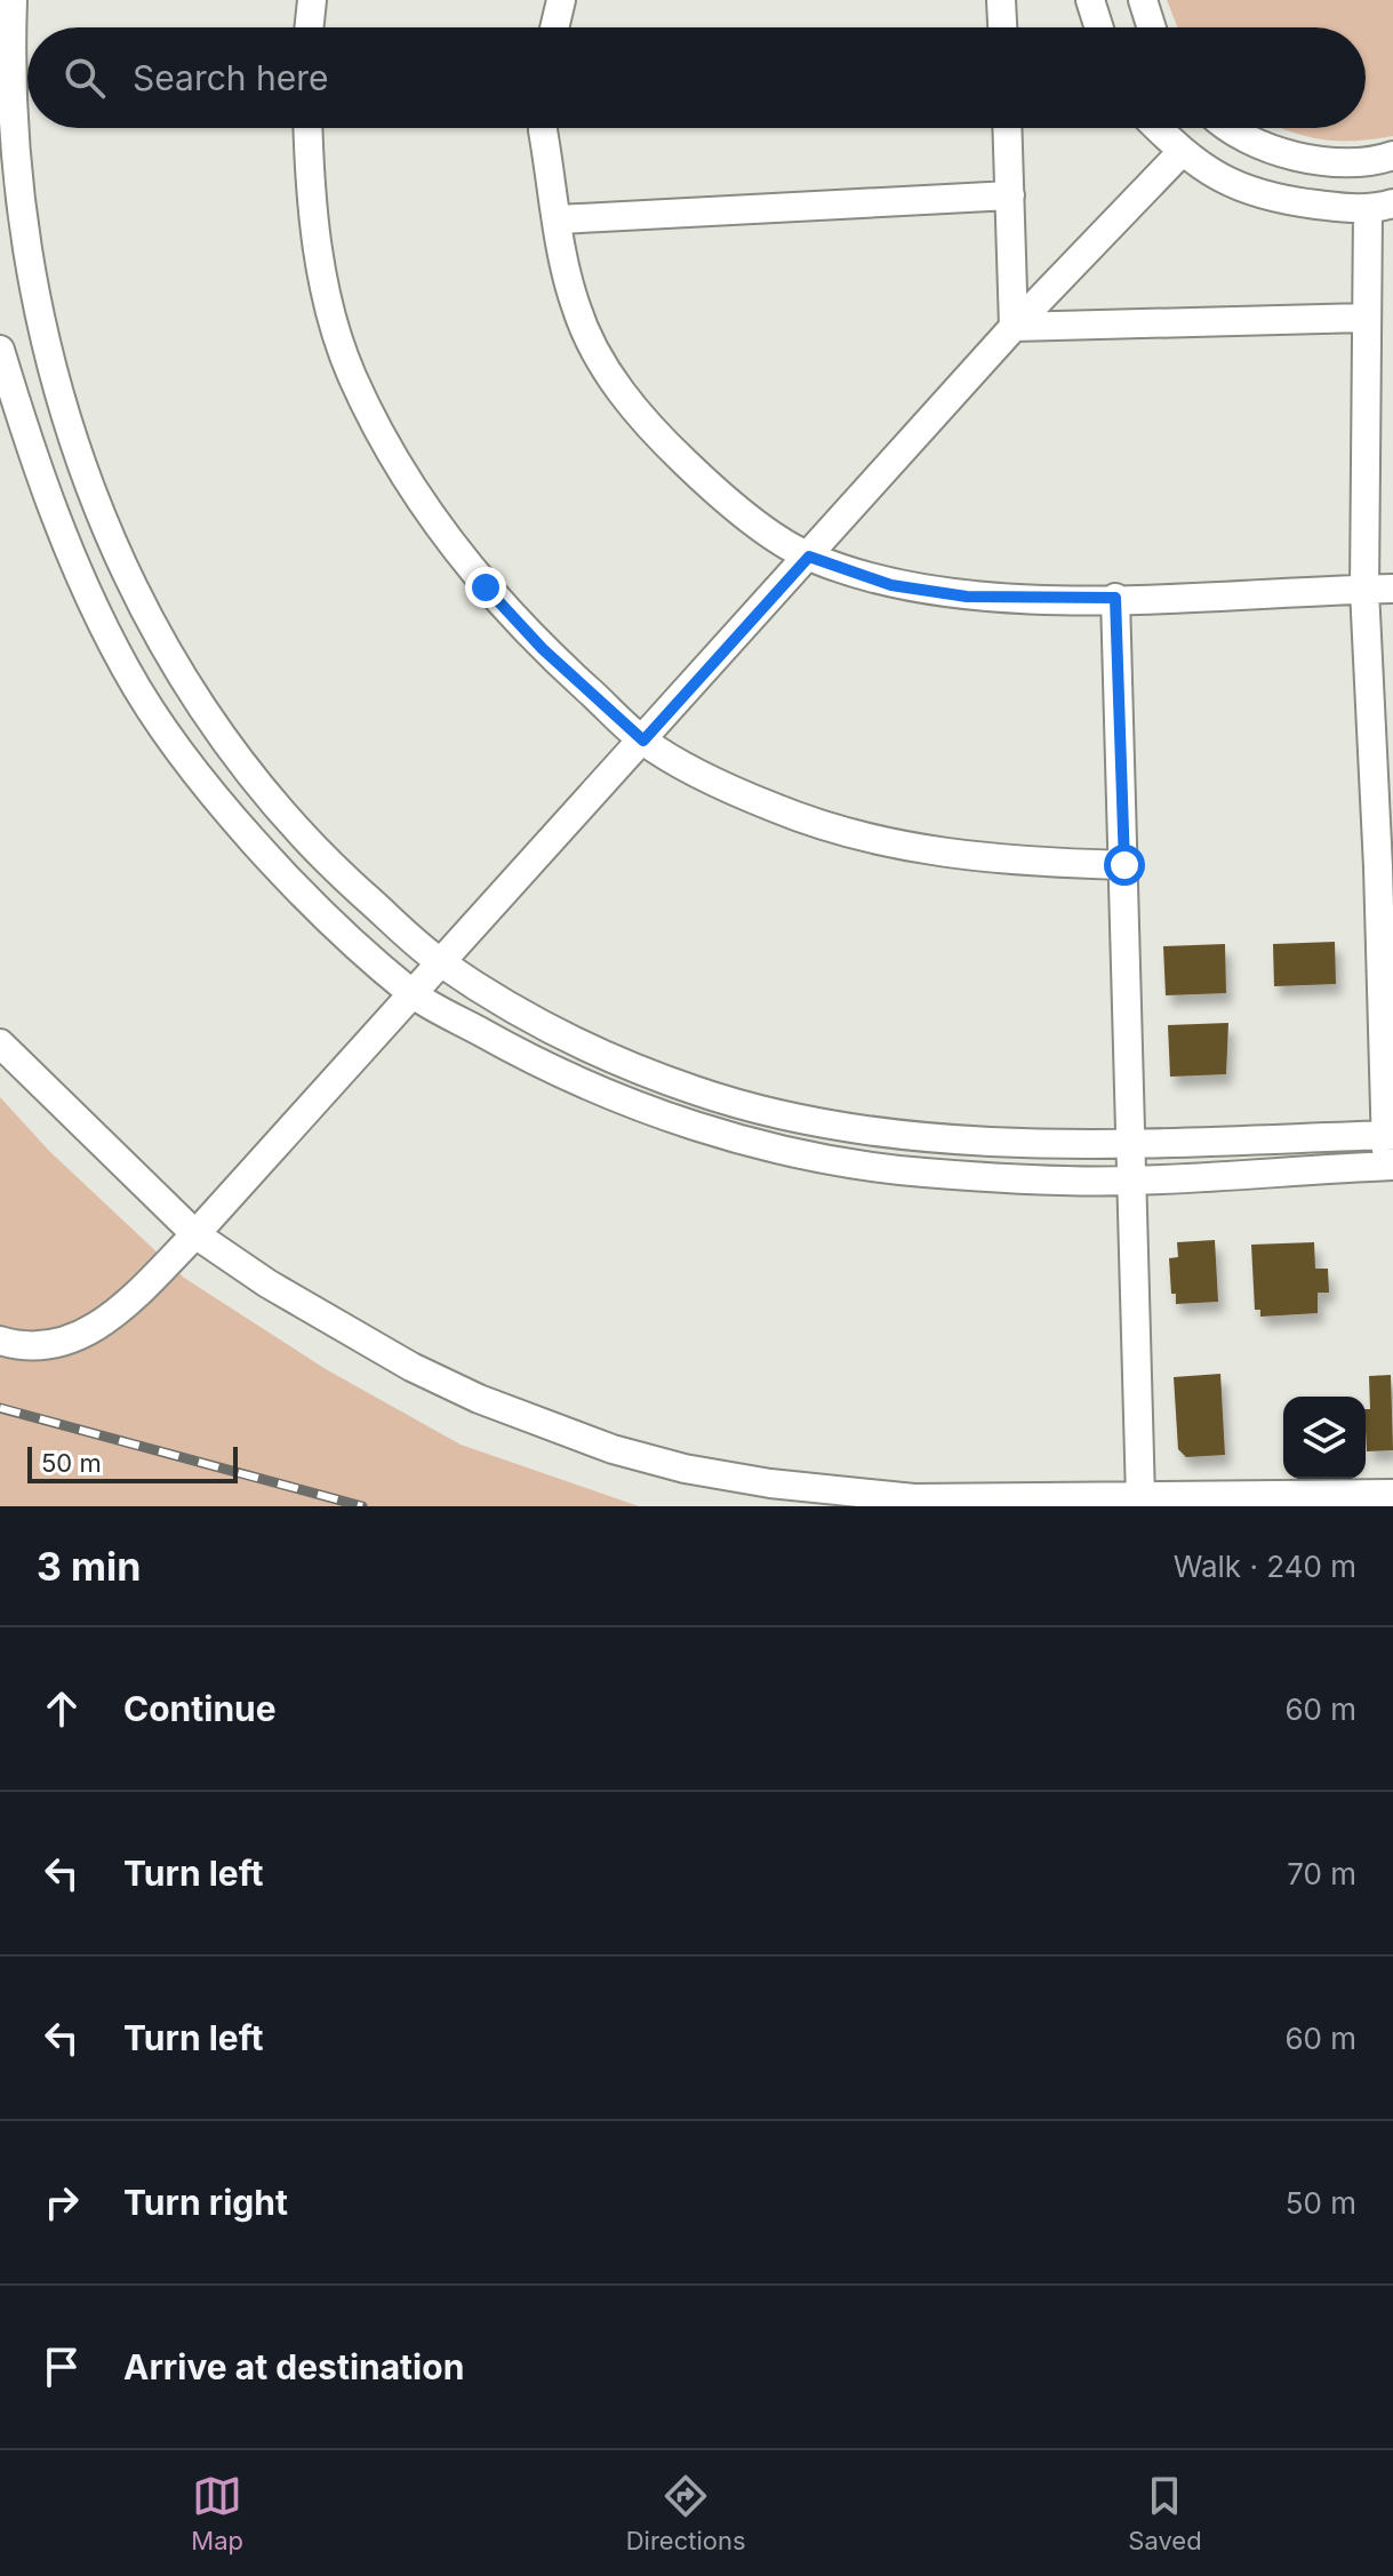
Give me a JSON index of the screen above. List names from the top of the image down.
{
  "scale_bar": "50 m",
  "page": {
    "search": "Search here",
    "scale": "50 m",
    "heading": ["3 min", "Walk · 240 m"],
    "list": [
      ["Continue", "60 m"],
      ["Turn left", "70 m"],
      ["Turn left", "60 m"],
      ["Turn right", "50 m"],
      "Arrive at destination"
    ],
    "nav": ["Map", "Directions", "Saved"]
  }
}
